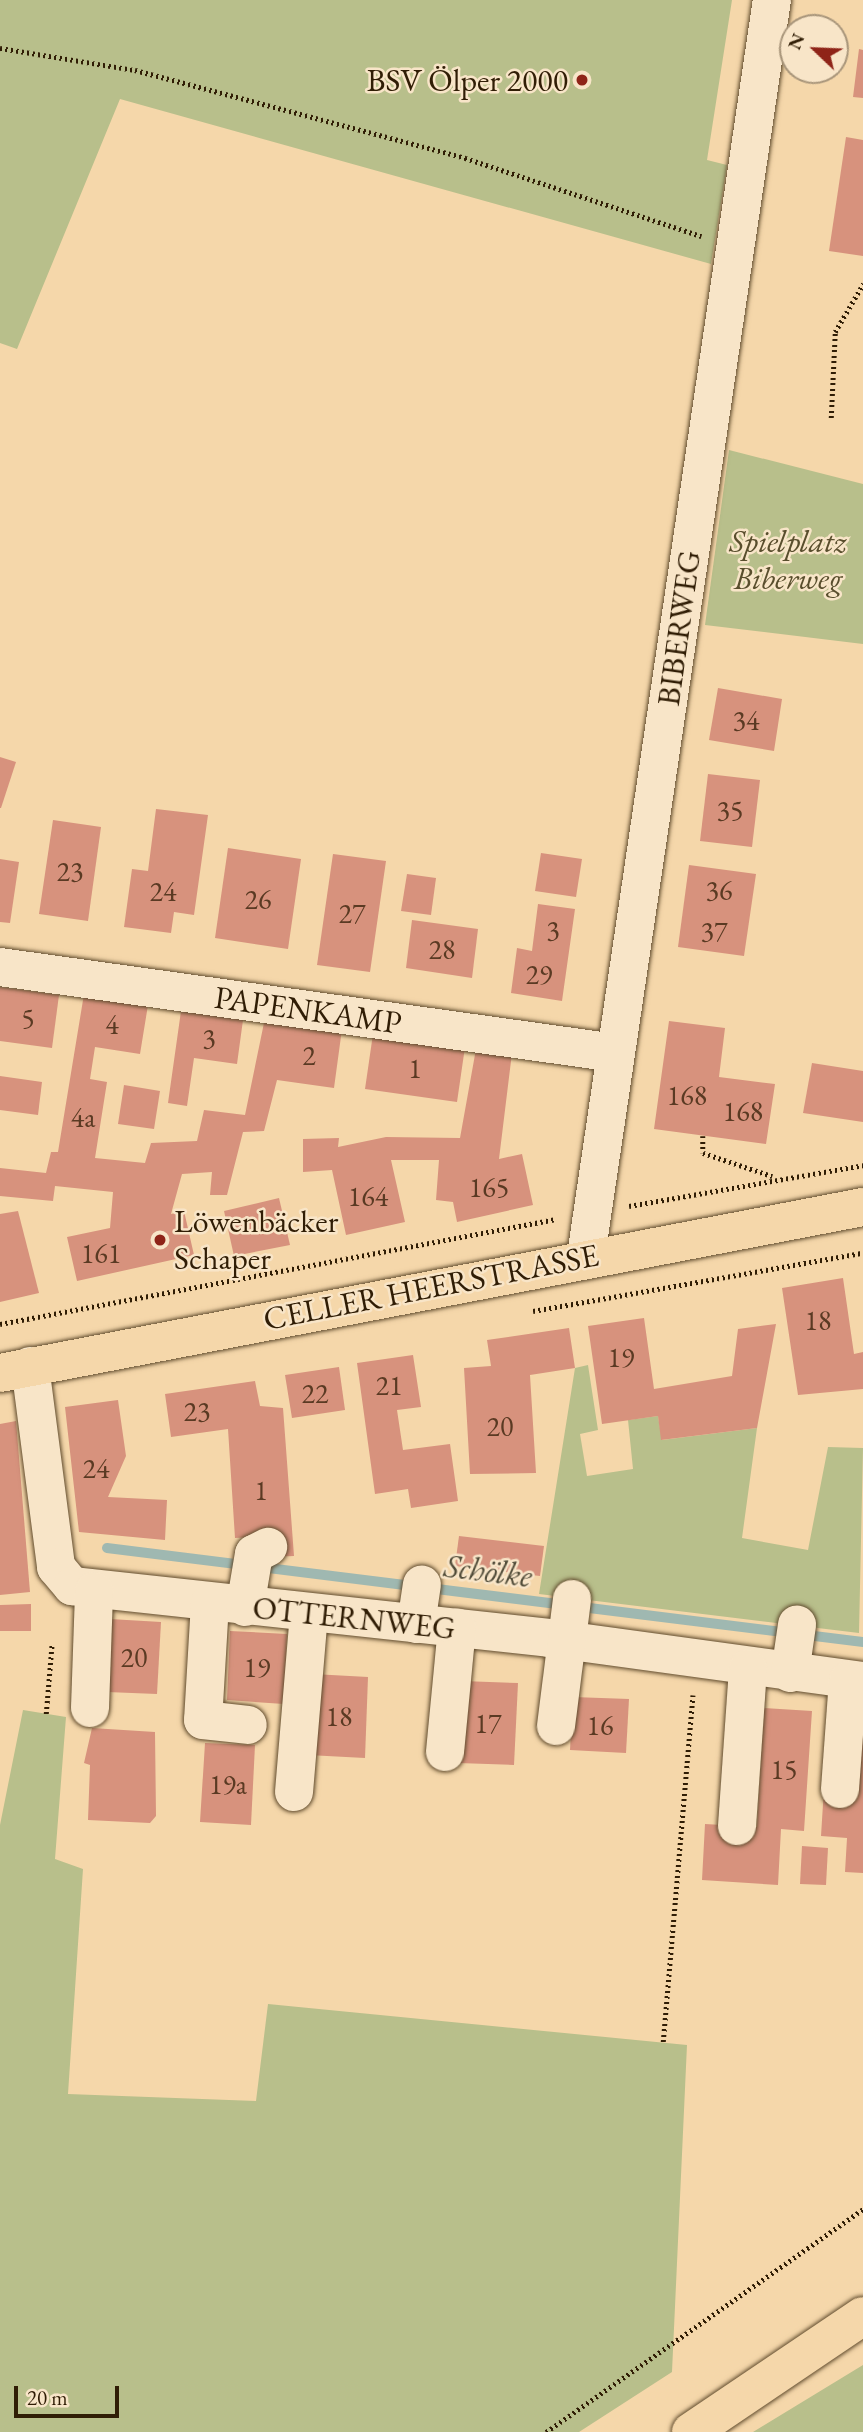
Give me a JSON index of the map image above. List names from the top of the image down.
{
  "streets": {
    "main road": ["CELLER HEERSTRASSE"],
    "street": ["BIBERWEG", "PAPENKAMP", "OTTERNWEG"]
  },
  "crossings": [
    ["BIBERWEG", "PAPENKAMP"],
    ["BIBERWEG", "CELLER HEERSTRASSE"],
    ["CELLER HEERSTRASSE", "OTTERNWEG"]
  ],
  "water": ["Schölke"],
  "parks": ["Spielplatz Biberweg"],
  "places": ["BSV Ölper 2000", "Löwenbäcker Schaper"],
  "house_numbers": [
    "34",
    "35",
    "23",
    "36",
    "24",
    "26",
    "27",
    "3",
    "37",
    "28",
    "29",
    "5",
    "4",
    "3",
    "2",
    "1",
    "168",
    "168",
    "4a",
    "165",
    "164",
    "161",
    "18",
    "19",
    "21",
    "22",
    "23",
    "20",
    "24",
    "1",
    "20",
    "19",
    "18",
    "17",
    "16",
    "15",
    "19a"
  ],
  "scale_bar": "20 m",
  "north": "top left"
}
